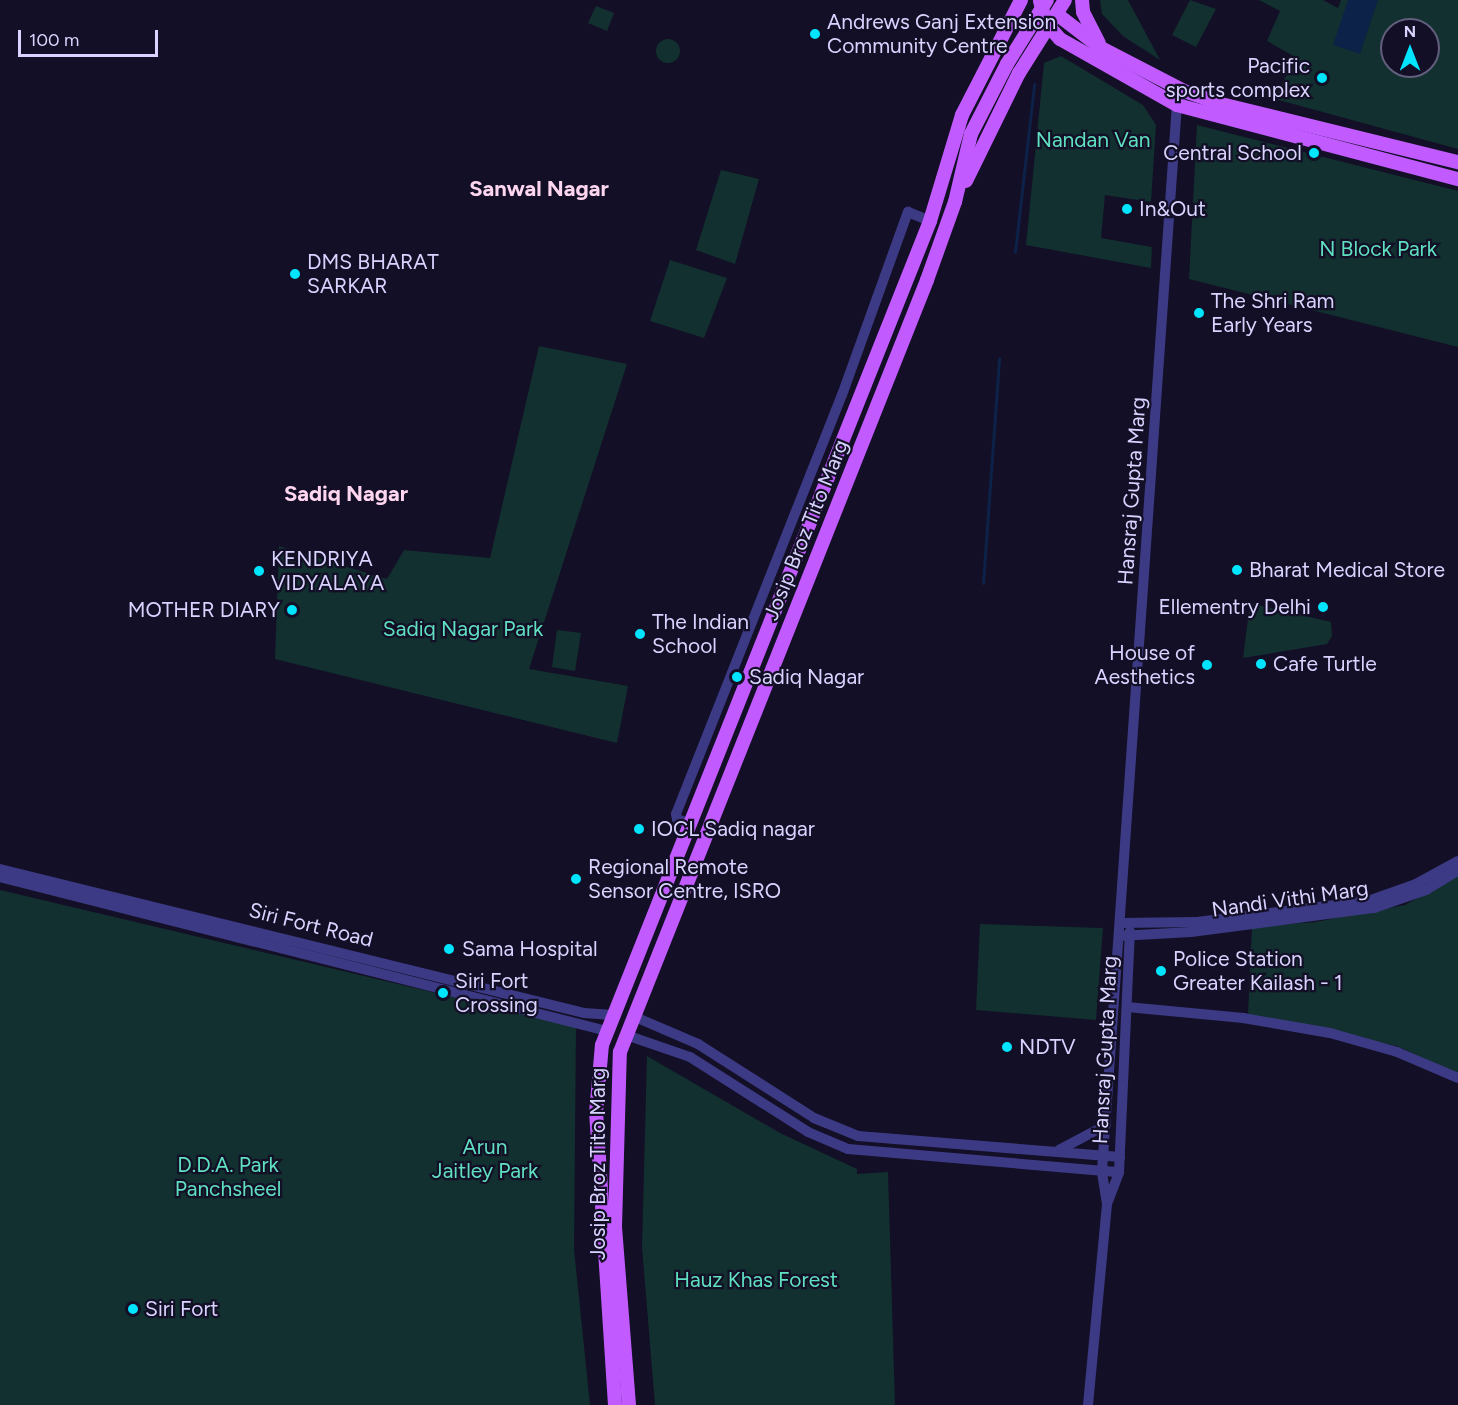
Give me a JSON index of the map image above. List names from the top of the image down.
{
  "streets": {
    "main road": ["Josip Broz Tito Marg"],
    "street": ["Hansraj Gupta Marg", "Nandi Vithi Marg", "Siri Fort Road"]
  },
  "crossings": [
    ["Hansraj Gupta Marg", "Nandi Vithi Marg"],
    ["Josip Broz Tito Marg", "Siri Fort Road"]
  ],
  "districts": ["Sanwal Nagar", "Sadiq Nagar"],
  "parks": [
    "Nandan Van",
    "N Block Park",
    "Sadiq Nagar Park",
    "Arun Jaitley Park",
    "D.D.A. Park Panchsheel",
    "Hauz Khas Forest"
  ],
  "places": [
    "Andrews Ganj Extension Community Centre",
    "Pacific sports complex",
    "Central School",
    "In&Out",
    "DMS BHARAT SARKAR",
    "The Shri Ram Early Years",
    "Bharat Medical Store",
    "KENDRIYA VIDYALAYA",
    "Ellementry Delhi",
    "MOTHER DIARY",
    "The Indian School",
    "Cafe Turtle",
    "House of Aesthetics",
    "Sadiq Nagar",
    "IOCL Sadiq nagar",
    "Regional Remote Sensor Centre, ISRO",
    "Sama Hospital",
    "Police Station Greater Kailash - 1",
    "Siri Fort Crossing",
    "NDTV",
    "Siri Fort"
  ],
  "scale_bar": "100 m",
  "north": "top"
}
